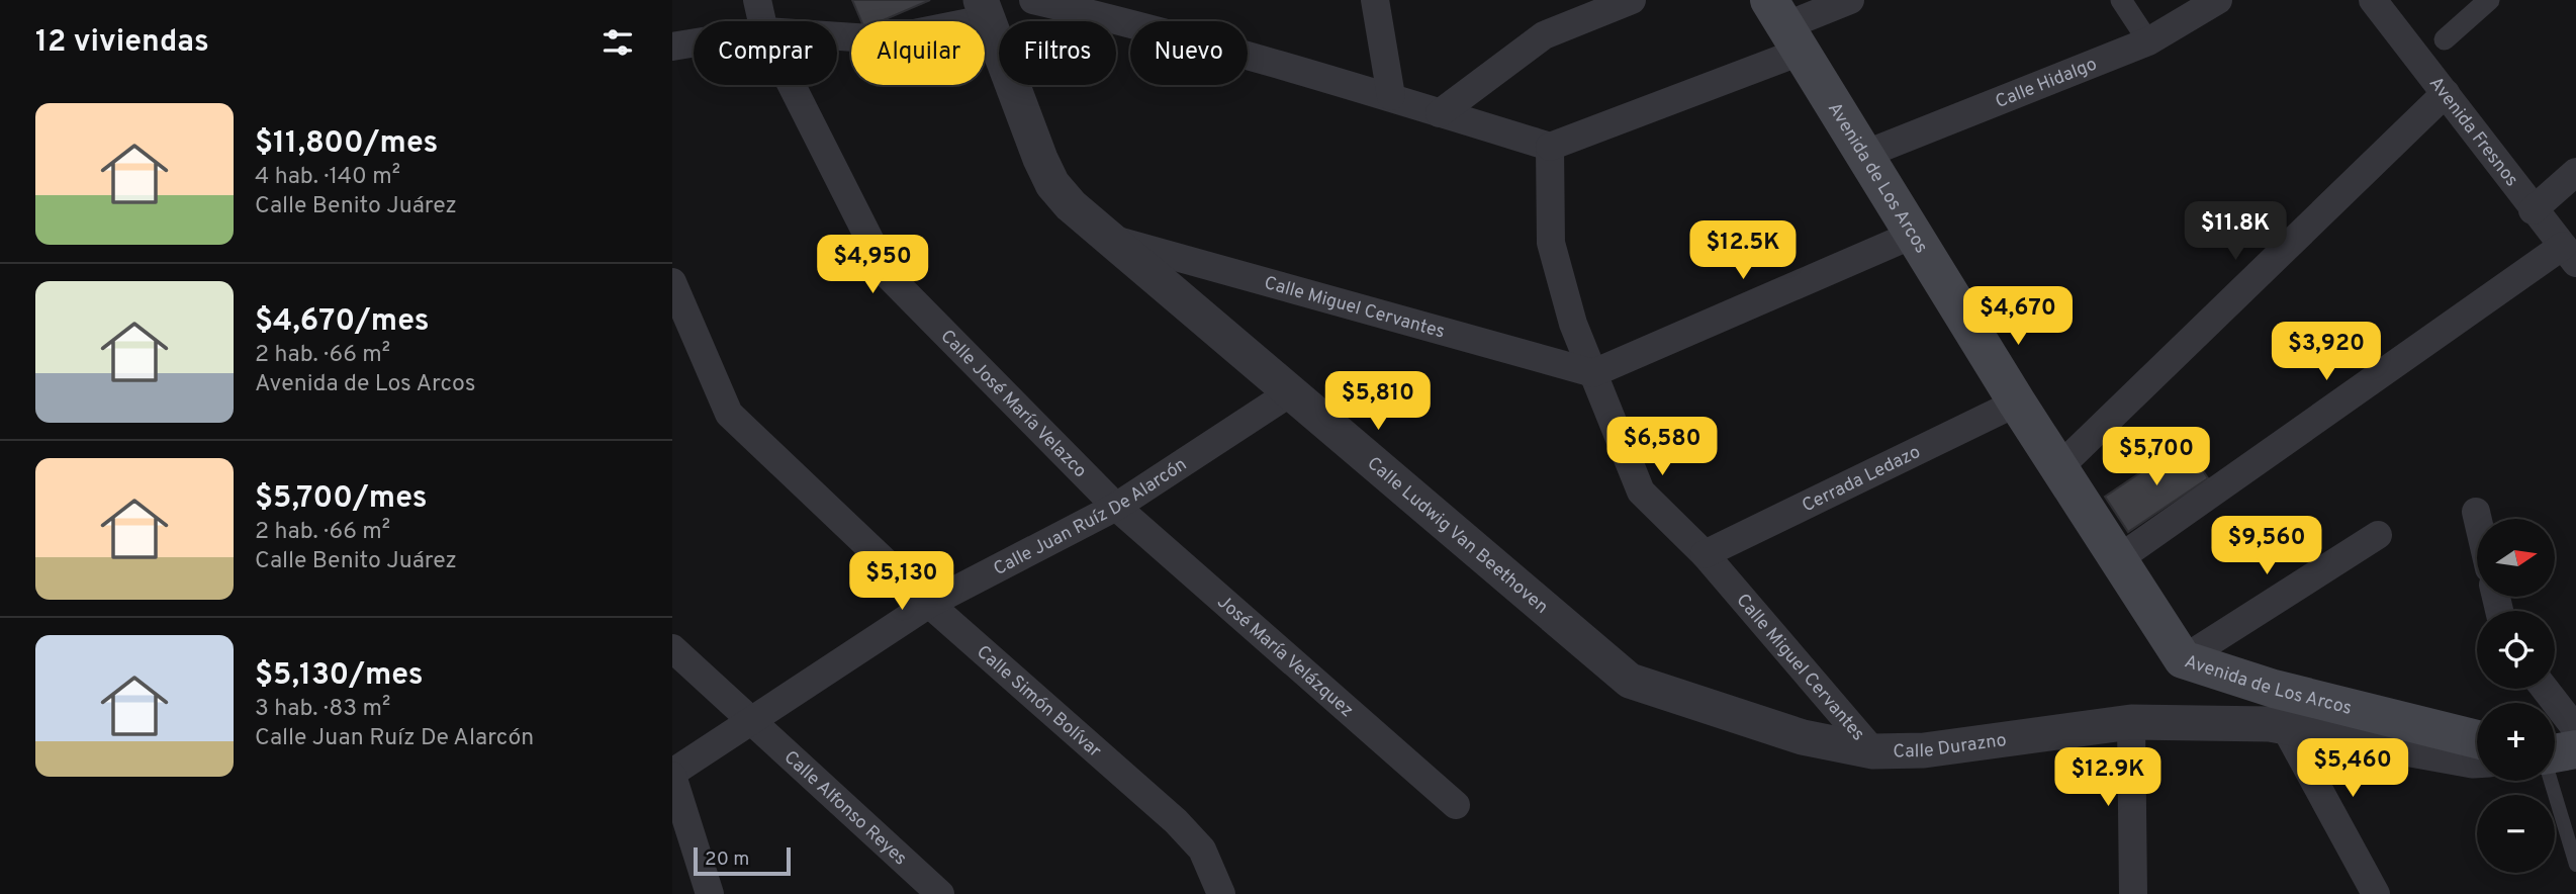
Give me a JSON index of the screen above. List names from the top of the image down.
{
  "streets": {
    "main road": ["Avenida de Los Arcos"],
    "street": [
      "Calle Hidalgo",
      "Avenida Fresnos",
      "Calle Miguel Cervantes",
      "Calle José María Velazco",
      "Cerrada Ledazo",
      "Calle Juan Ruíz De Alarcón",
      "Calle Ludwig Van Beethoven",
      "José María Velázquez",
      "Calle Simón Bolívar",
      "Calle Durazno",
      "Calle Alfonso Reyes"
    ]
  },
  "crossings": [
    ["Calle Hidalgo", "Avenida de Los Arcos"],
    ["Avenida de Los Arcos", "Cerrada Ledazo"],
    ["Calle Miguel Cervantes", "Cerrada Ledazo"],
    ["Calle Miguel Cervantes", "Calle Ludwig Van Beethoven"],
    ["Calle Miguel Cervantes", "Calle Durazno"],
    ["Calle José María Velazco", "Calle Juan Ruíz De Alarcón"],
    ["Calle José María Velazco", "José María Velázquez"],
    ["Calle Juan Ruíz De Alarcón", "Calle Ludwig Van Beethoven"],
    ["Calle Juan Ruíz De Alarcón", "José María Velázquez"],
    ["Calle Juan Ruíz De Alarcón", "Calle Simón Bolívar"],
    ["Calle Juan Ruíz De Alarcón", "Calle Alfonso Reyes"],
    ["Calle Ludwig Van Beethoven", "Calle Durazno"]
  ],
  "scale_bar": "20 m",
  "north": "right",
  "page": {
    "heading": "12 viviendas",
    "chip": [
      "Comprar",
      "Alquilar",
      "Filtros",
      "Nuevo"
    ],
    "list": [
      {
        "name": "$11,800/mes",
        "note": "4 hab. · 140 m² · Calle Benito Juárez"
      },
      {
        "name": "$4,670/mes",
        "note": "2 hab. · 66 m² · Avenida de Los Arcos"
      },
      {
        "name": "$5,700/mes",
        "note": "2 hab. · 66 m² · Calle Benito Juárez"
      },
      {
        "name": "$5,130/mes",
        "note": "3 hab. · 83 m² · Calle Juan Ruíz De Alarcón"
      }
    ],
    "price": [
      "$11.8K",
      "$12.5K",
      "$4,950",
      "$4,670",
      "$3,920",
      "$5,810",
      "$6,580",
      "$5,700",
      "$9,560",
      "$5,130",
      "$5,460",
      "$12.9K"
    ],
    "map_buttons": ["+", "−"],
    "scale": "20 m"
  }
}
